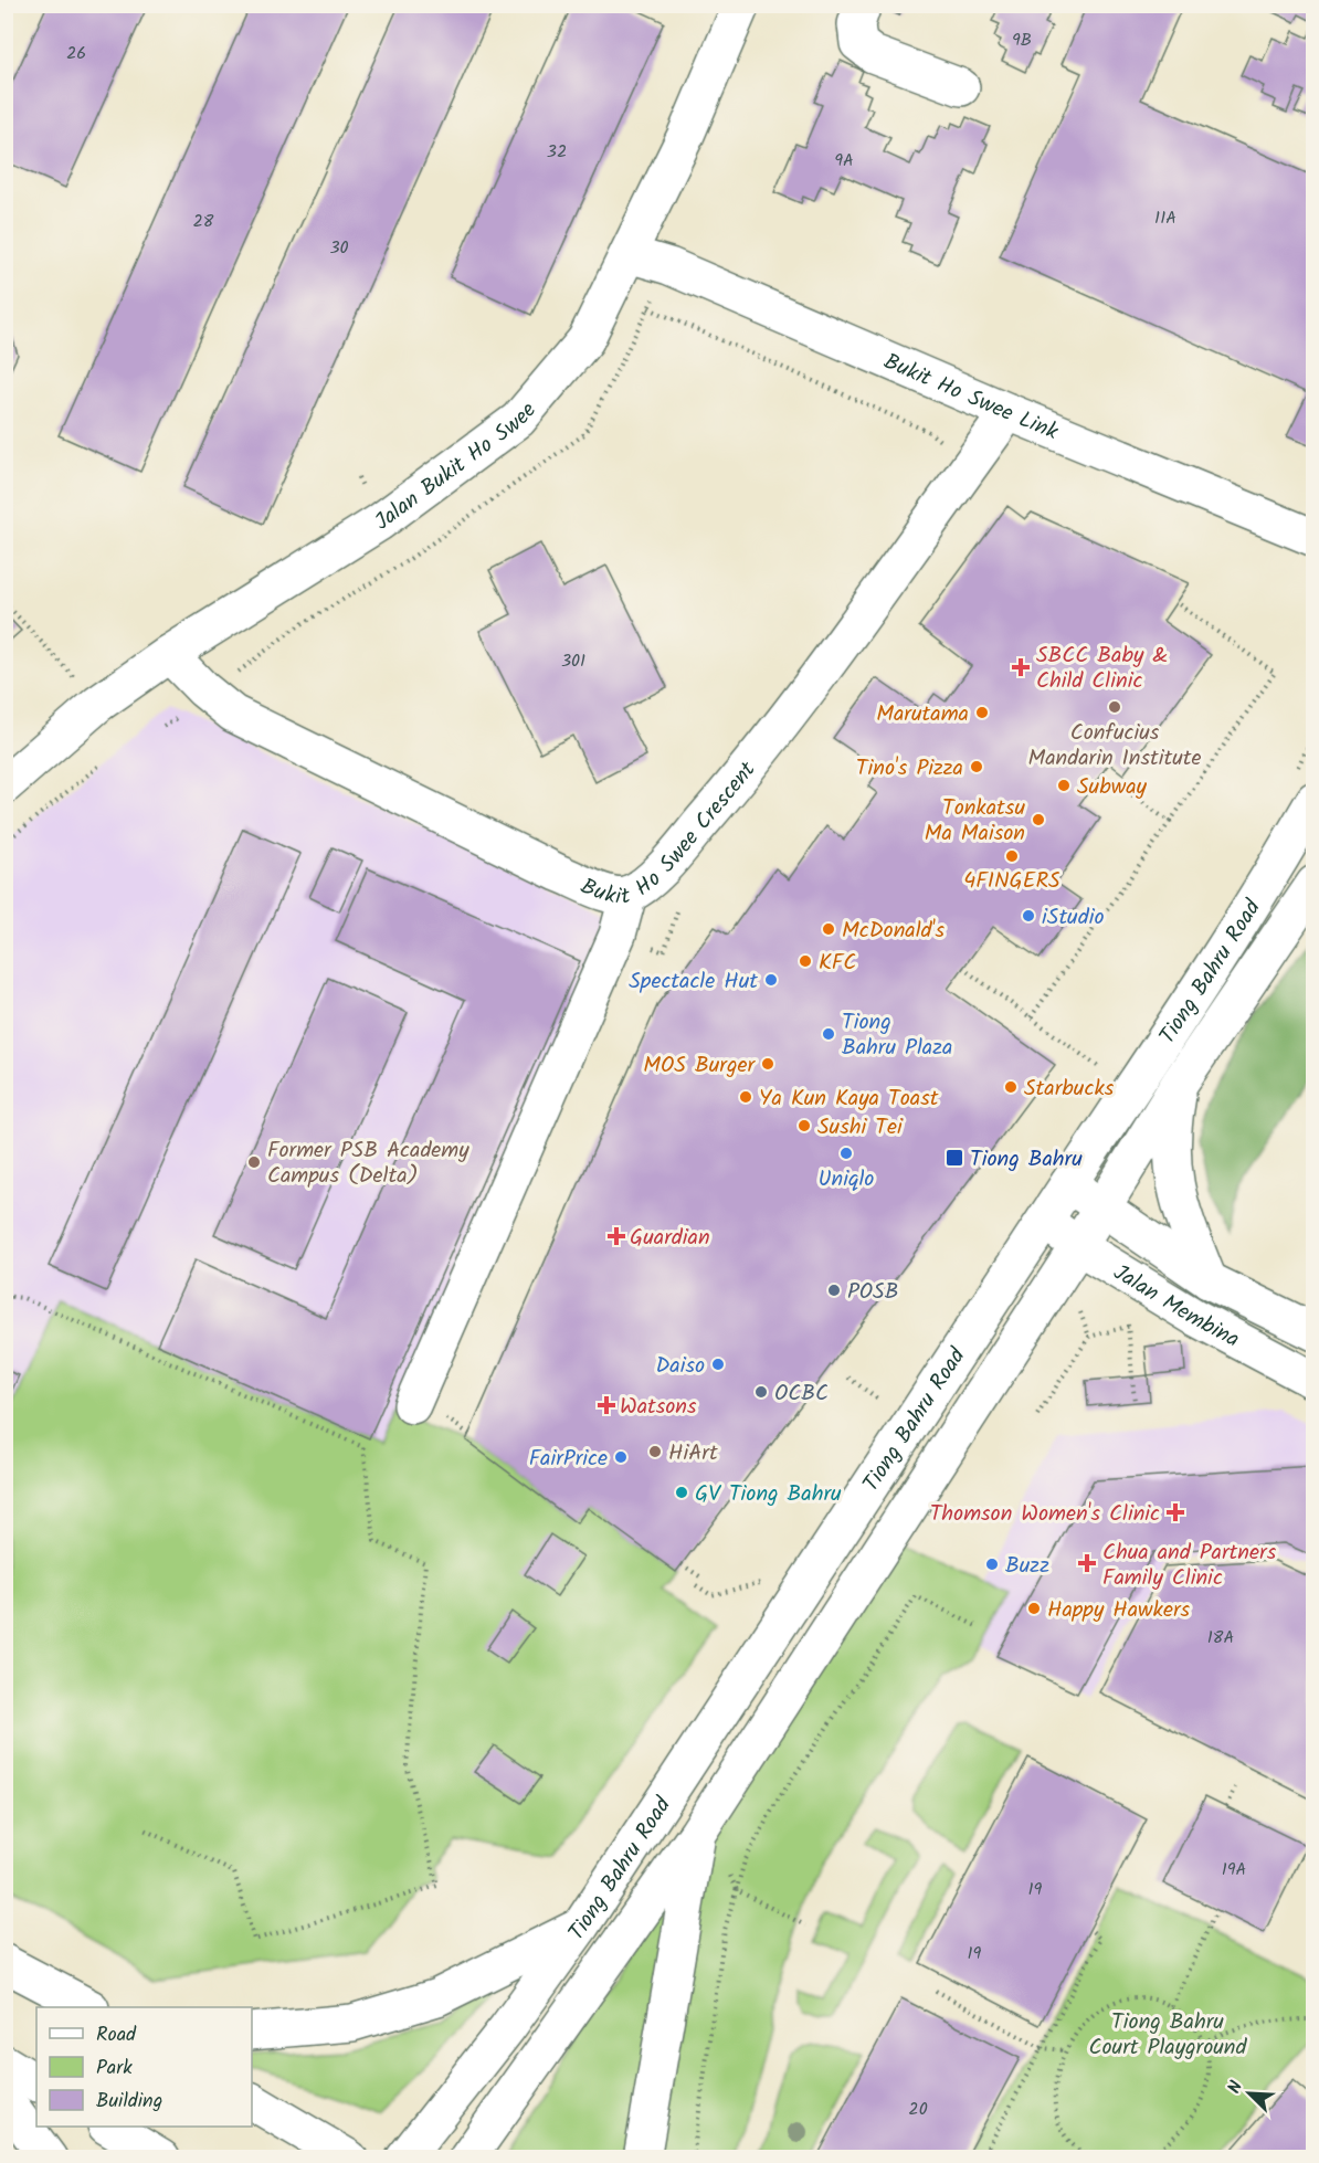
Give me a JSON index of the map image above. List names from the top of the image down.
{
  "streets": {
    "main road": [
      "Bukit Ho Swee Link",
      "Jalan Bukit Ho Swee",
      "Bukit Ho Swee Crescent",
      "Tiong Bahru Road",
      "Jalan Membina"
    ]
  },
  "crossings": [
    ["Bukit Ho Swee Link", "Jalan Bukit Ho Swee"],
    ["Bukit Ho Swee Link", "Bukit Ho Swee Crescent"],
    ["Jalan Bukit Ho Swee", "Bukit Ho Swee Crescent"],
    ["Tiong Bahru Road", "Jalan Membina"]
  ],
  "parks": ["Tiong Bahru Court Playground"],
  "places": {
    "health": [
      "SBCC Baby & Child Clinic",
      "Guardian",
      "Watsons",
      "Thomson Women's Clinic",
      "Chua and Partners Family Clinic"
    ],
    "other": [
      "Confucius Mandarin Institute",
      "Marutama",
      "Tino's Pizza",
      "Subway",
      "Tonkatsu Ma Maison",
      "4FINGERS",
      "iStudio",
      "McDonald's",
      "KFC",
      "Spectacle Hut",
      "Tiong Bahru Plaza",
      "MOS Burger",
      "Starbucks",
      "Ya Kun Kaya Toast",
      "Sushi Tei",
      "Uniqlo",
      "Former PSB Academy Campus (Delta)",
      "POSB",
      "Daiso",
      "OCBC",
      "HiArt",
      "FairPrice",
      "GV Tiong Bahru",
      "Buzz",
      "Happy Hawkers"
    ],
    "transit": ["Tiong Bahru"]
  },
  "house_numbers": [
    "9B",
    "26",
    "32",
    "9A",
    "11A",
    "28",
    "30",
    "301",
    "18A",
    "19A",
    "19",
    "19",
    "20"
  ],
  "legend": ["Road", "Park", "Building"],
  "north": "top left"
}
